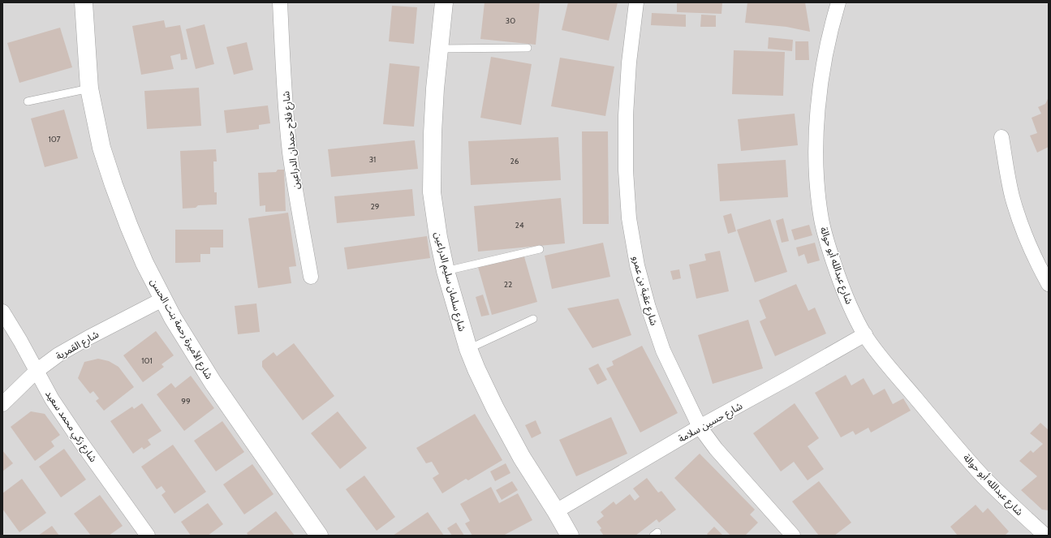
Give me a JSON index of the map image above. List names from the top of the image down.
{
  "streets": {
    "street": [
      "شارع فلاح حمدان الدراعين",
      "شارع عبدالله أبو حوالة",
      "شارع سلمان سليم الدراعين",
      "شارع عقبة بن عمرو",
      "شارع الأميرة رحمة بنت الحسن",
      "شارع القمرية",
      "شارع حسين سلامة",
      "شارع زكي محمد سعيد"
    ]
  },
  "crossings": [
    ["شارع عبدالله أبو حوالة", "شارع حسين سلامة"],
    ["شارع سلمان سليم الدراعين", "شارع حسين سلامة"],
    ["شارع عقبة بن عمرو", "شارع حسين سلامة"],
    ["شارع الأميرة رحمة بنت الحسن", "شارع القمرية"],
    ["شارع القمرية", "شارع زكي محمد سعيد"]
  ],
  "house_numbers": [
    "30",
    "107",
    "31",
    "26",
    "29",
    "24",
    "22",
    "101",
    "99"
  ]
}
